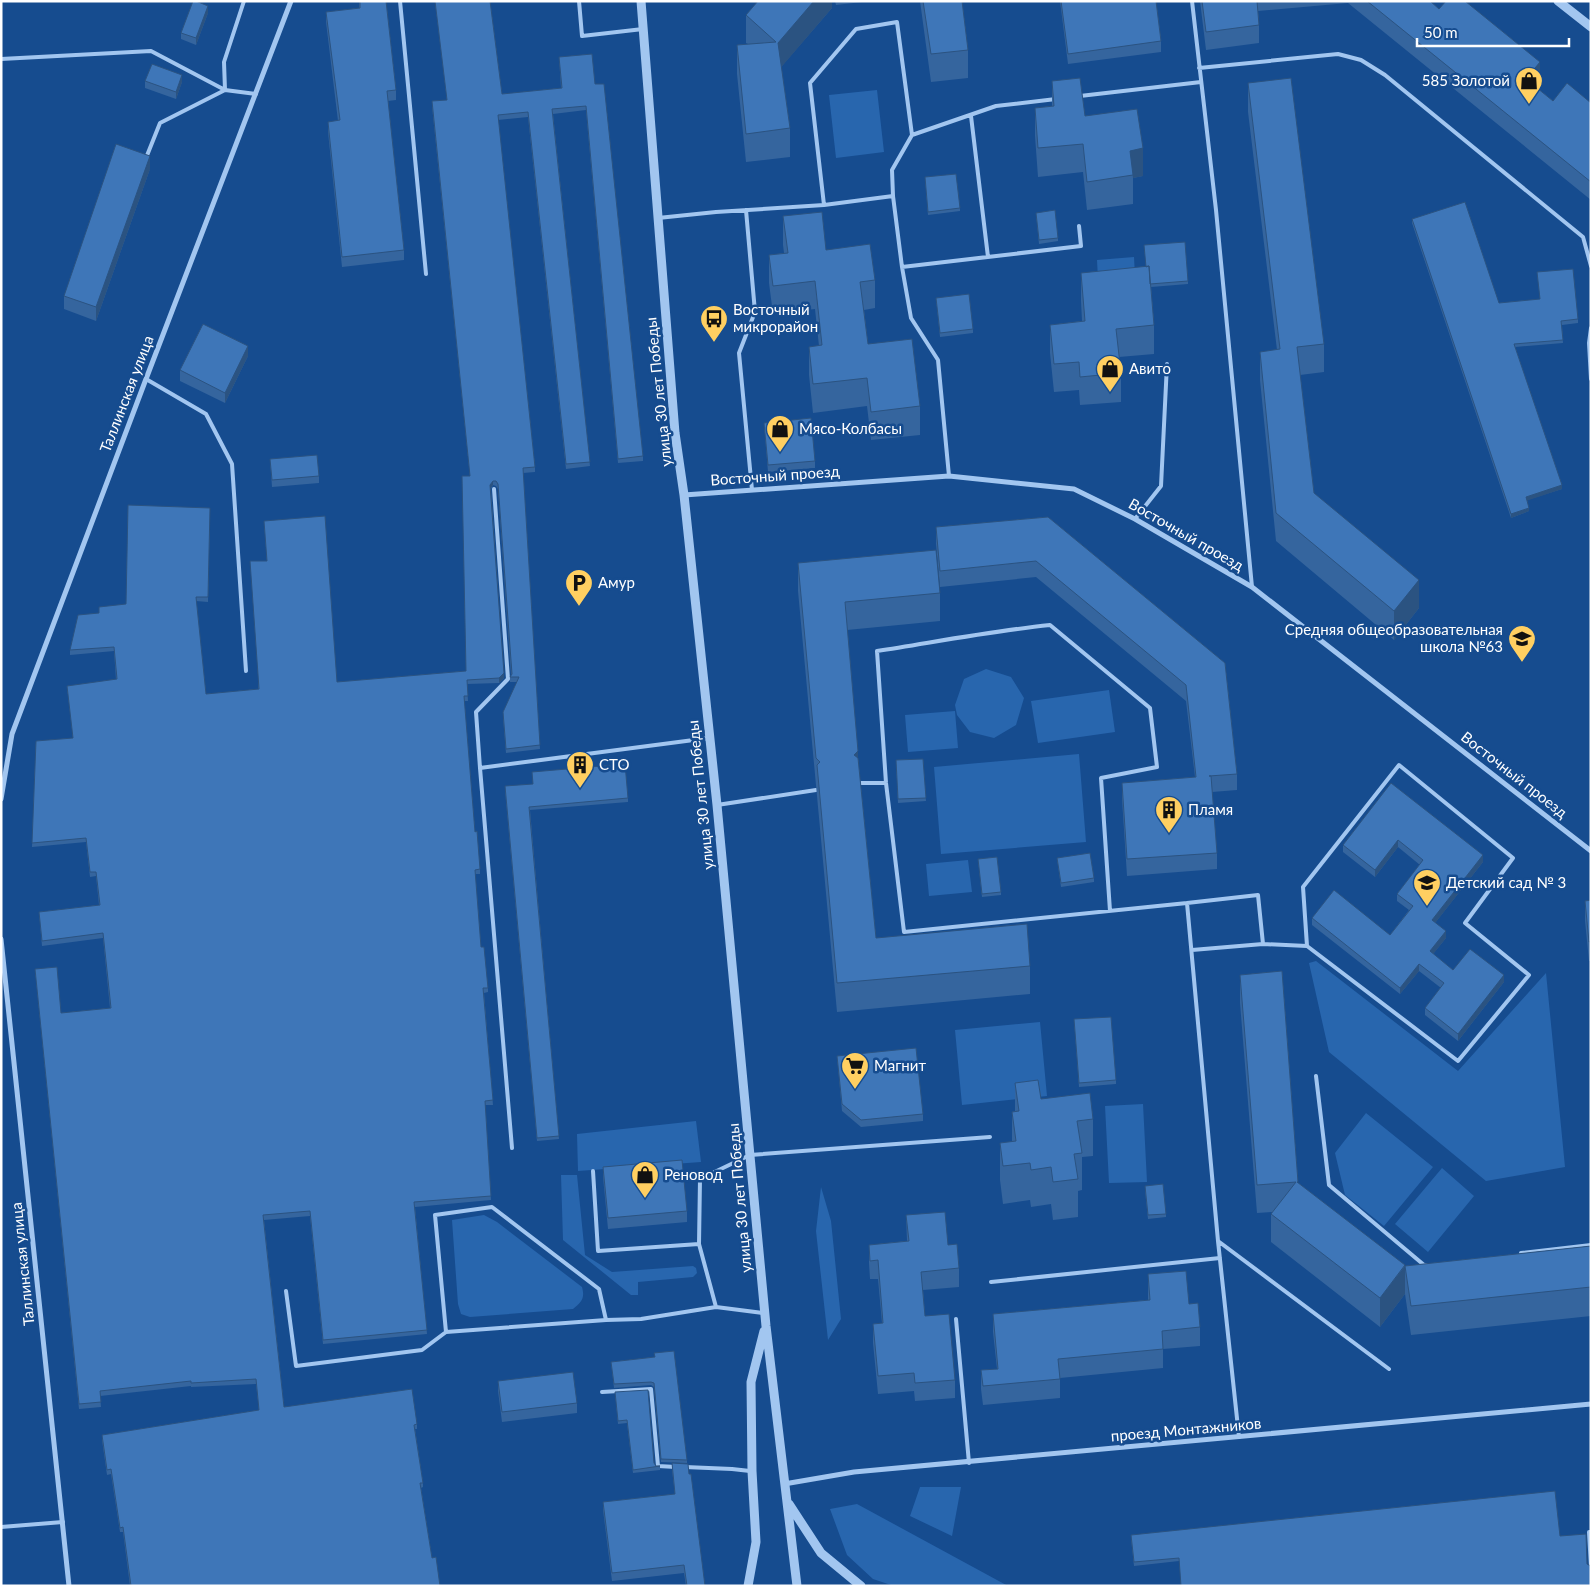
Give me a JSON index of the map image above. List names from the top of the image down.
{
  "streets": {
    "street": [
      "улица 30 лет Победы",
      "Таллинская улица",
      "Восточный проезд",
      "проезд Монтажников"
    ]
  },
  "crossings": [
    ["улица 30 лет Победы", "Восточный проезд"],
    ["улица 30 лет Победы", "проезд Монтажников"]
  ],
  "places": {
    "shop": [
      "585 Золотой",
      "Авито",
      "Мясо-Колбасы",
      "Реновод"
    ],
    "bus stop": ["Восточный микрорайон"],
    "parking": ["Амур"],
    "school or university": ["Средняя общеобразовательная школа №63", "Детский сад № 3"],
    "building": ["СТО", "Пламя"],
    "supermarket": ["Магнит"]
  },
  "scale_bar": "50 m"
}
